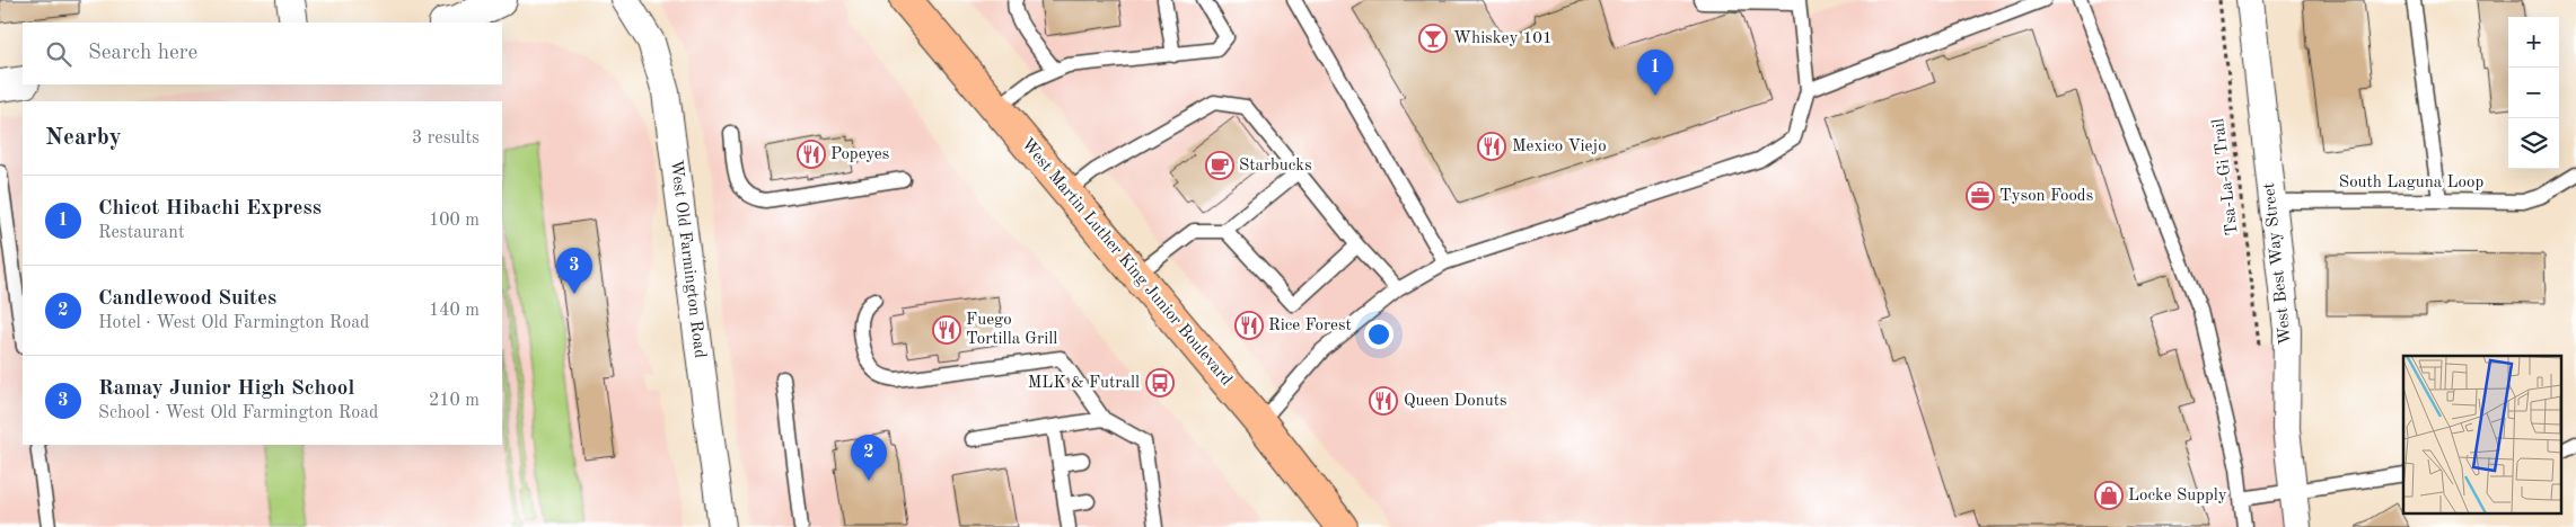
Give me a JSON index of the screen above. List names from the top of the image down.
{
  "streets": {
    "main road": ["West Martin Luther King Junior Boulevard"],
    "street": ["West Old Farmington Road", "West Best Way Street"],
    "lane": ["South Laguna Loop"],
    "path": ["Tsa-La-Gi Trail"]
  },
  "crossings": [
    ["South Laguna Loop", "West Best Way Street"]
  ],
  "places": {
    "bar": ["Whiskey 101"],
    "restaurant": [
      "Mexico Viejo",
      "Popeyes",
      "Rice Forest",
      "Fuego Tortilla Grill",
      "Queen Donuts"
    ],
    "cafe": ["Starbucks"],
    "office": ["Tyson Foods"],
    "bus stop": ["MLK & Futrall"],
    "shop": ["Locke Supply"]
  },
  "page": {
    "map_buttons": ["+", "−"],
    "search": "Search here",
    "pins": ["1", "3", "2"],
    "heading": ["Nearby", "3 results"],
    "list": [
      {
        "mark": "1",
        "name": "Chicot Hibachi Express",
        "note": "Restaurant",
        "value": "100 m"
      },
      {
        "mark": "2",
        "name": "Candlewood Suites",
        "note": "Hotel · West Old Farmington Road",
        "value": "140 m"
      },
      {
        "mark": "3",
        "name": "Ramay Junior High School",
        "note": "School · West Old Farmington Road",
        "value": "210 m"
      }
    ]
  }
}
